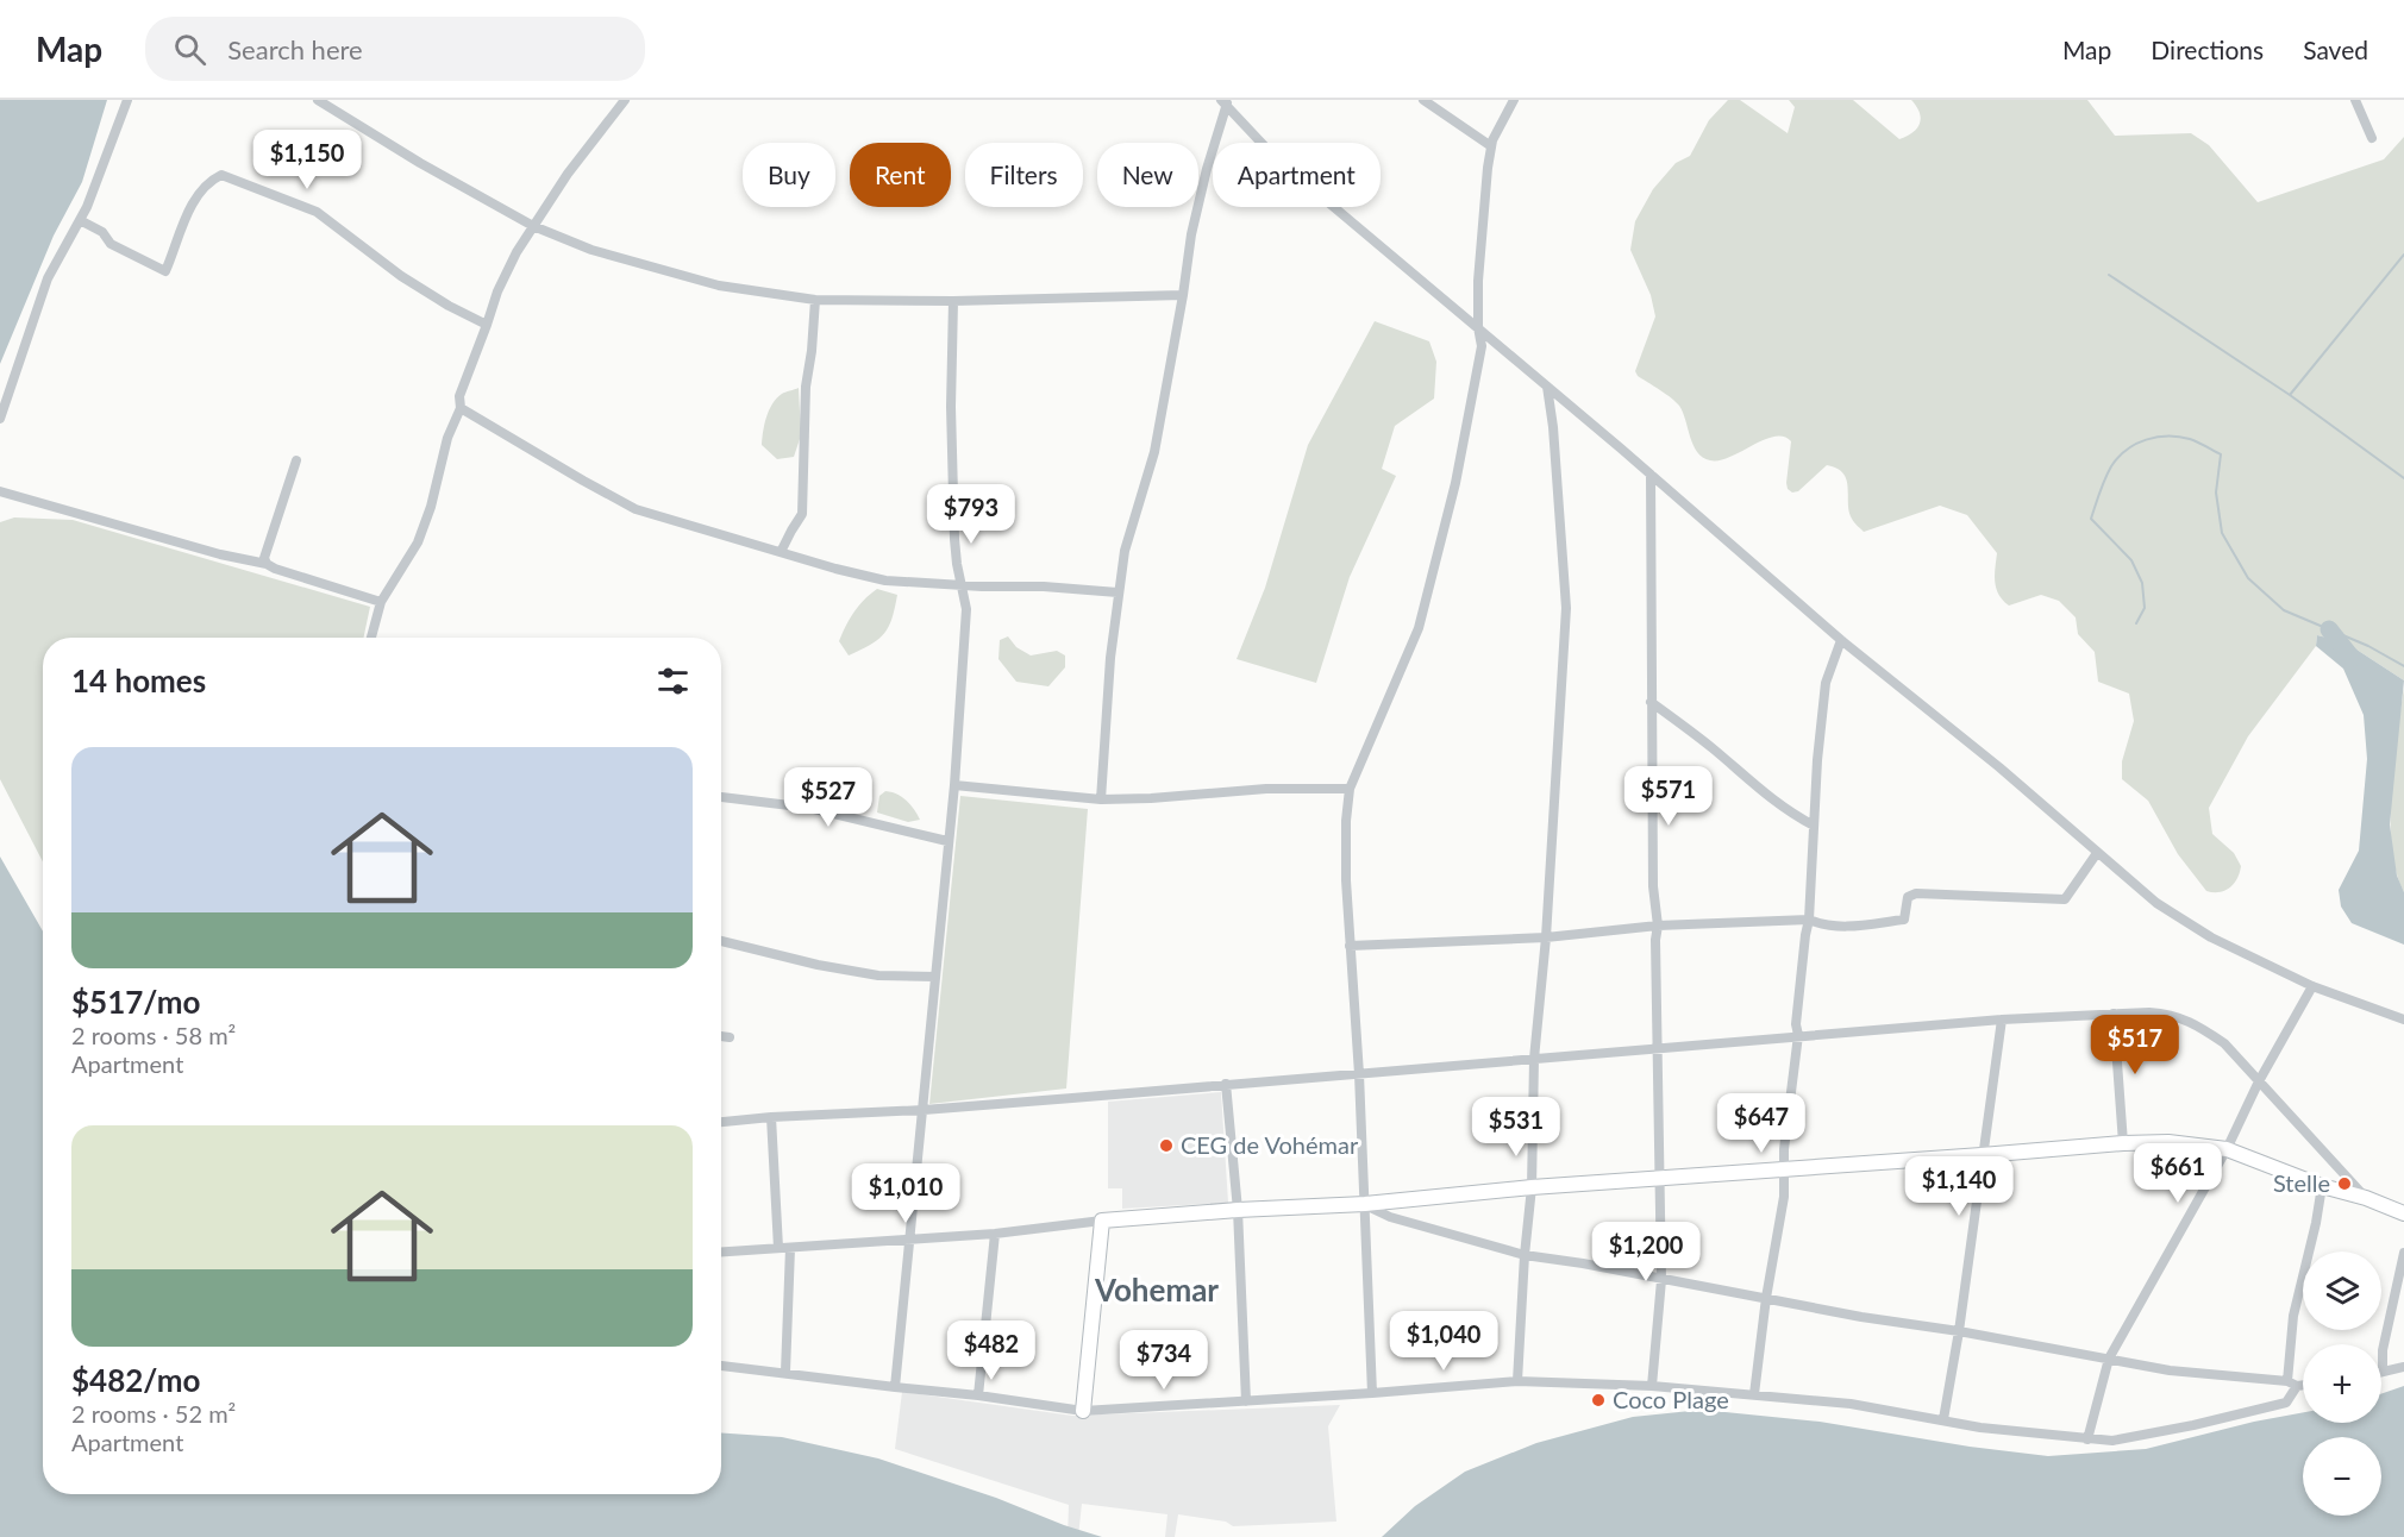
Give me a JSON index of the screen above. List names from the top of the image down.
{
  "districts": ["Vohemar"],
  "places": ["CEG de Vohémar", "Stelle", "Coco Plage"],
  "page": {
    "header": "Map",
    "search": "Search here",
    "nav": ["Map", "Directions", "Saved"],
    "price": [
      "$1,150",
      "$793",
      "$571",
      "$527",
      "$517",
      "$647",
      "$531",
      "$661",
      "$1,140",
      "$1,010",
      "$1,200",
      "$1,040",
      "$482",
      "$734"
    ],
    "chip": [
      "Buy",
      "Rent",
      "Filters",
      "New",
      "Apartment"
    ],
    "heading": "14 homes",
    "list": [
      {
        "name": "$517/mo",
        "note": "2 rooms · 58 m² · Apartment"
      },
      {
        "name": "$482/mo",
        "note": "2 rooms · 52 m² · Apartment"
      }
    ],
    "map_buttons": ["+", "−"]
  }
}
